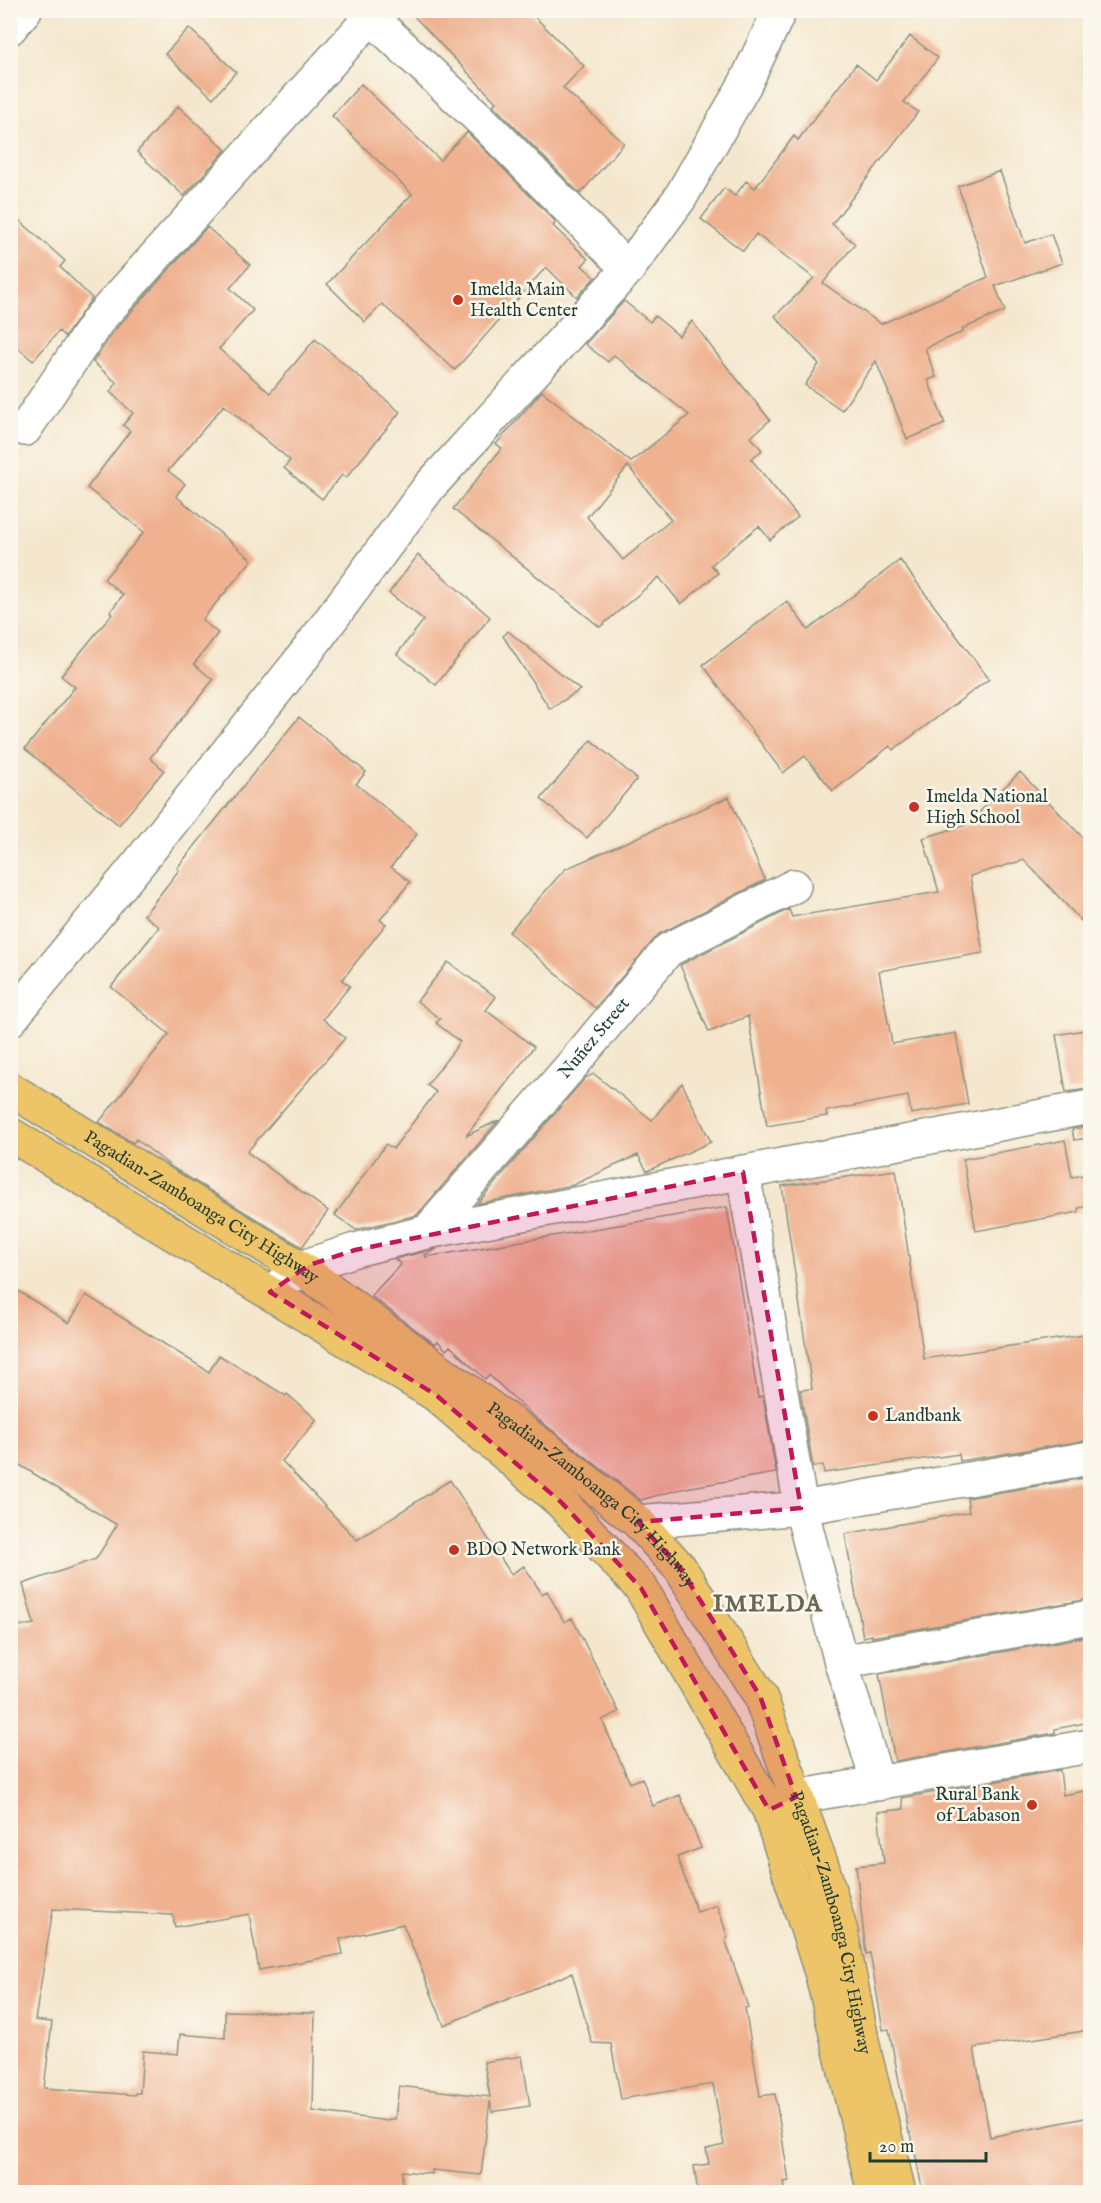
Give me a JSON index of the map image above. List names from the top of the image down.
{
  "streets": {
    "highway": ["Pagadian-Zamboanga City Highway"],
    "street": ["Nuñez Street"]
  },
  "districts": ["IMELDA"],
  "places": [
    "Imelda Main Health Center",
    "Imelda National High School",
    "Landbank",
    "BDO Network Bank",
    "Rural Bank of Labason"
  ],
  "scale_bar": "20 m"
}
